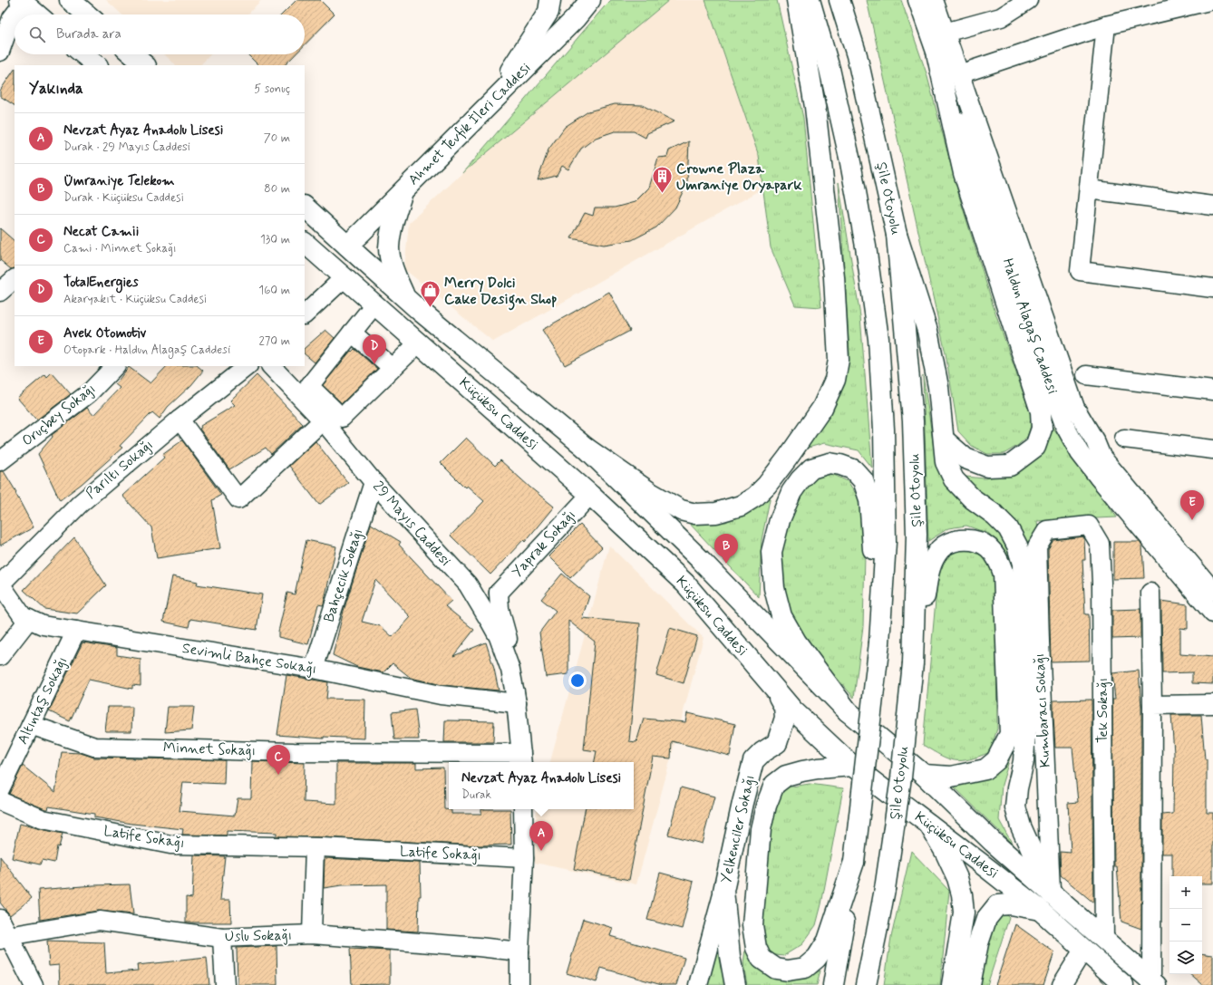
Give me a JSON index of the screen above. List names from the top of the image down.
{
  "streets": {
    "main road": [
      "Ahmet Tevfik İleri Caddesi",
      "Şile Otoyolu",
      "Küçüksu Caddesi",
      "Yelkenciler Sokağı"
    ],
    "street": [
      "Haldun Alagaş Caddesi",
      "Oruçbey Sokağı",
      "Parıltı Sokağı",
      "29 Mayıs Caddesi",
      "Yaprak Sokağı",
      "Bahçecik Sokağı",
      "Sevimli Bahçe Sokağı",
      "Altıntaş Sokağı",
      "Kumbaracı Sokağı",
      "Tek Sokağı",
      "Minnet Sokağı",
      "Latife Sokağı",
      "Uslu Sokağı"
    ]
  },
  "crossings": [
    ["Küçüksu Caddesi", "Yaprak Sokağı"],
    ["Küçüksu Caddesi", "Kumbaracı Sokağı"],
    ["Küçüksu Caddesi", "Tek Sokağı"],
    ["Küçüksu Caddesi", "Yelkenciler Sokağı"],
    ["Parıltı Sokağı", "Sevimli Bahçe Sokağı"],
    ["29 Mayıs Caddesi", "Yaprak Sokağı"],
    ["29 Mayıs Caddesi", "Bahçecik Sokağı"],
    ["29 Mayıs Caddesi", "Sevimli Bahçe Sokağı"],
    ["29 Mayıs Caddesi", "Minnet Sokağı"],
    ["Bahçecik Sokağı", "Sevimli Bahçe Sokağı"],
    ["Sevimli Bahçe Sokağı", "Altıntaş Sokağı"],
    ["Altıntaş Sokağı", "Minnet Sokağı"],
    ["Kumbaracı Sokağı", "Tek Sokağı"]
  ],
  "places": {
    "building": ["Crowne Plaza Umraniye Oryapark"],
    "shop": ["Merry Dolci Cake Design Shop"]
  },
  "page": {
    "search": "Burada ara",
    "heading": ["Yakında", "5 sonuç"],
    "list": [
      {
        "mark": "A",
        "name": "Nevzat Ayaz Anadolu Lisesi",
        "note": "Durak · 29 Mayıs Caddesi",
        "value": "70 m"
      },
      {
        "mark": "B",
        "name": "Ümraniye Telekom",
        "note": "Durak · Küçüksu Caddesi",
        "value": "80 m"
      },
      {
        "mark": "C",
        "name": "Necat Camii",
        "note": "Cami · Minnet Sokağı",
        "value": "130 m"
      },
      {
        "mark": "D",
        "name": "TotalEnergies",
        "note": "Akaryakıt · Küçüksu Caddesi",
        "value": "160 m"
      },
      {
        "mark": "E",
        "name": "Avek Otomotiv",
        "note": "Otopark · Haldun Alagaş Caddesi",
        "value": "270 m"
      }
    ],
    "pins": [
      "D",
      "E",
      "B",
      "C",
      "A"
    ],
    "popup": ["Nevzat Ayaz Anadolu Lisesi", "Durak"],
    "map_buttons": ["+", "−"]
  }
}
